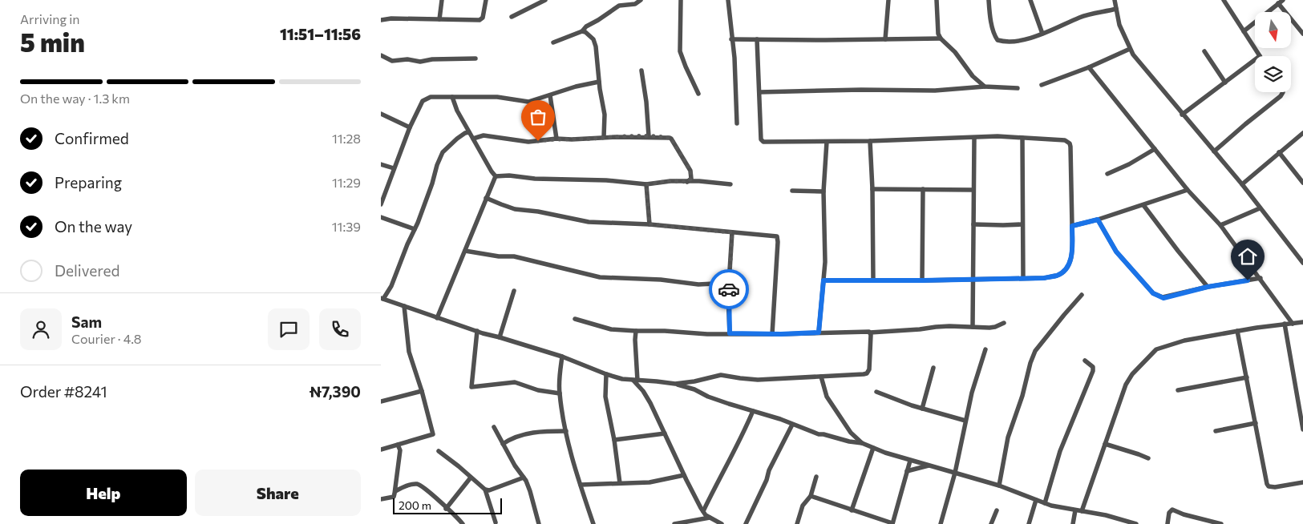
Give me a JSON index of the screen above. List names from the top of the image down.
{
  "scale_bar": "200 m",
  "north": "bottom",
  "page": {
    "heading": ["5 min", "Arriving in", "11:51–11:56"],
    "panel": [
      "Sam",
      "Courier · 4.8",
      "Order #8241",
      "₦7,390"
    ],
    "bar": "On the way · 1.3 km",
    "list": [
      ["Confirmed", "11:28"],
      ["Preparing", "11:29"],
      ["On the way", "11:39"],
      "Delivered"
    ],
    "buttons": ["Help", "Share"],
    "scale": "200 m"
  }
}
